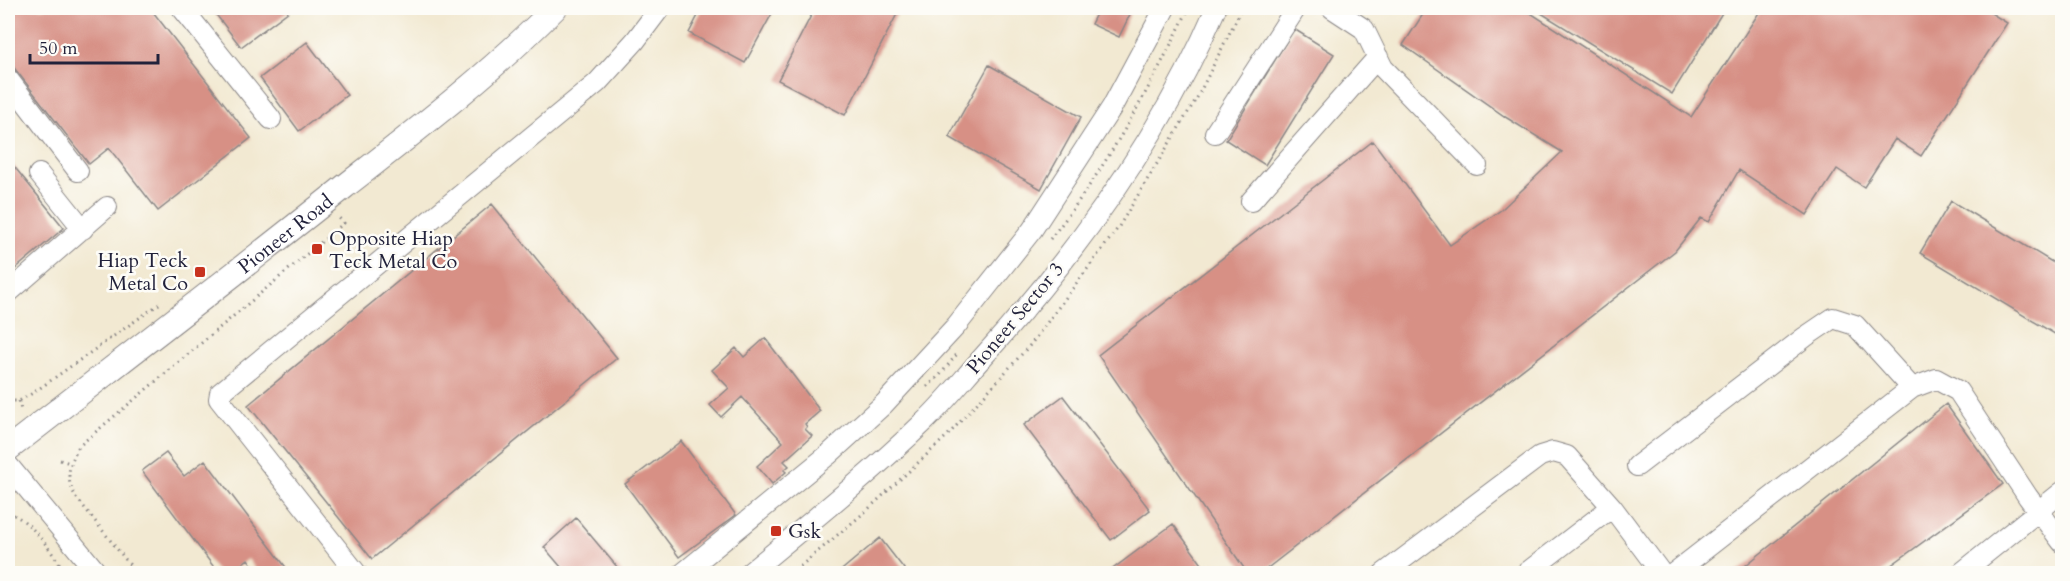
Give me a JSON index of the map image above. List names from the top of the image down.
{
  "streets": {
    "main road": ["Pioneer Road"],
    "street": ["Pioneer Sector 3"]
  },
  "places": {
    "transit": ["Opposite Hiap Teck Metal Co", "Hiap Teck Metal Co", "Gsk"]
  },
  "scale_bar": "50 m"
}
